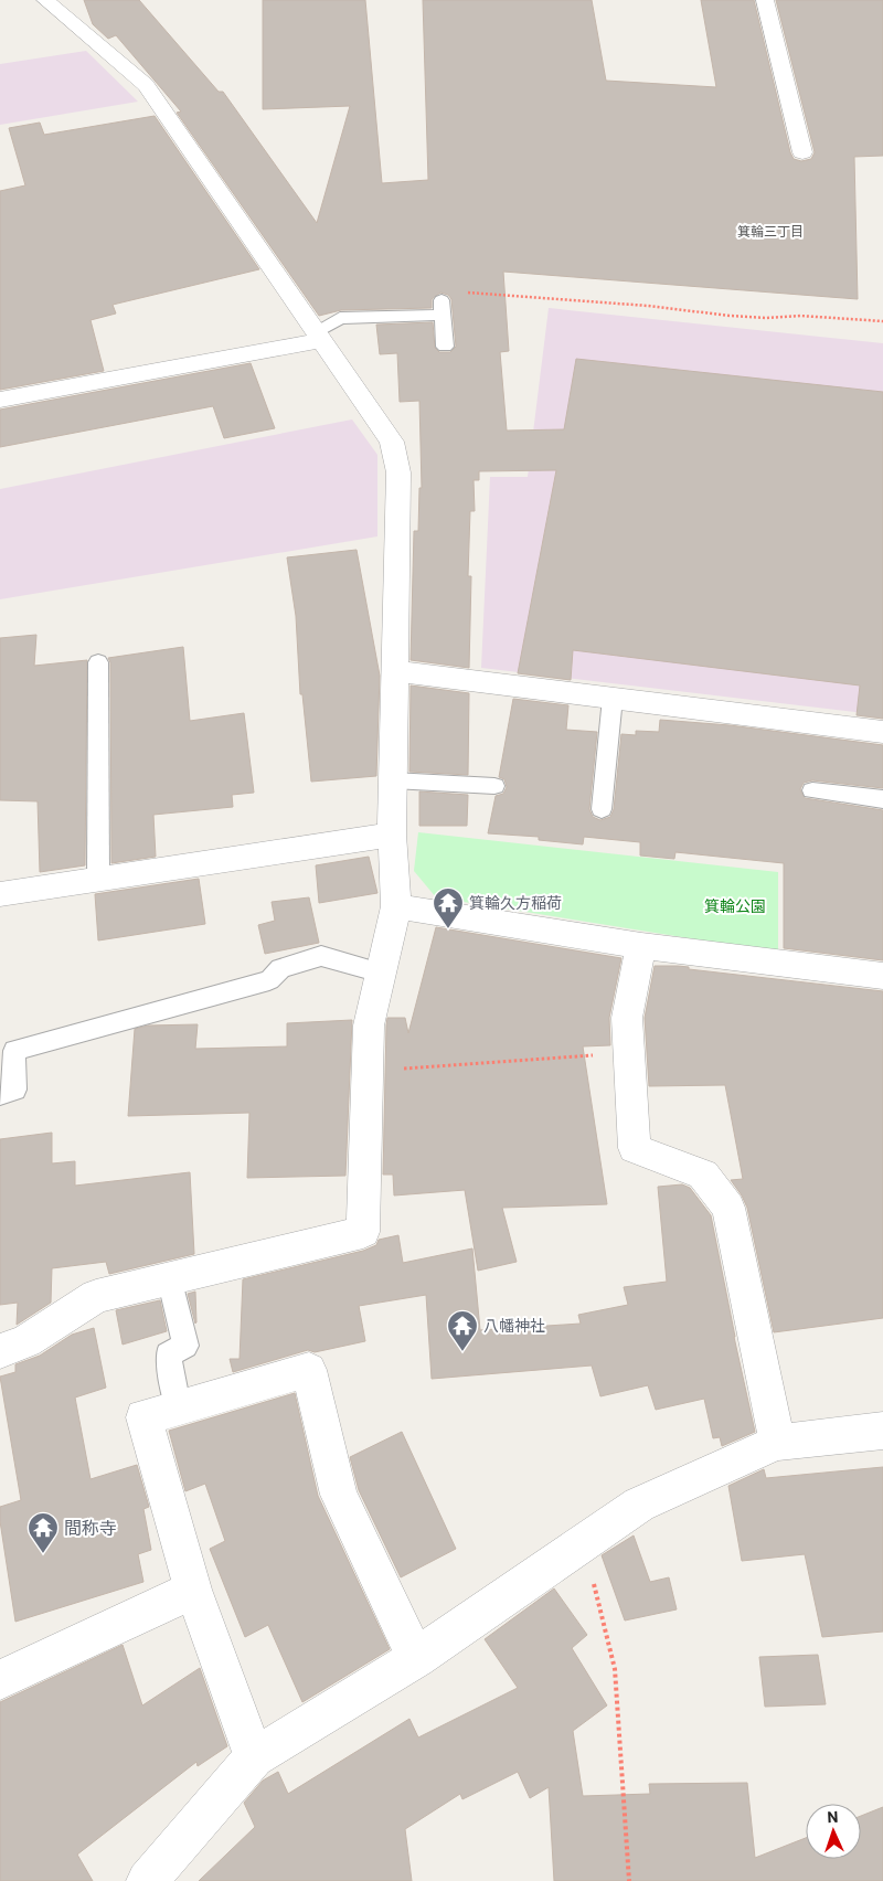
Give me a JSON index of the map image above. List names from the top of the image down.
{
  "districts": ["箕輪三丁目"],
  "parks": ["箕輪公園"],
  "places": {
    "temple": ["箕輪久方稲荷", "八幡神社", "間称寺"]
  },
  "north": "top"
}
